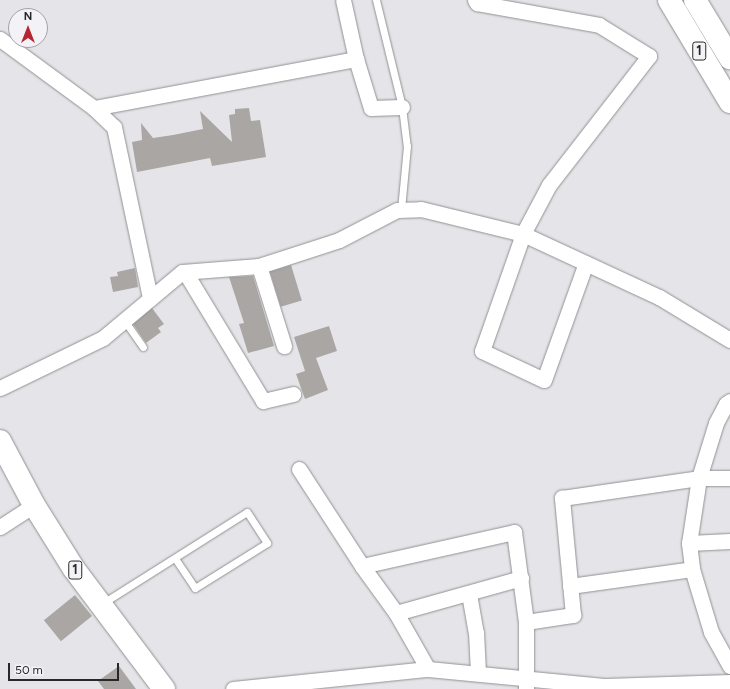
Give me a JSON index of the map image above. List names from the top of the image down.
{
  "streets": {
    "main road": ["1"]
  },
  "scale_bar": "50 m",
  "north": "top"
}
